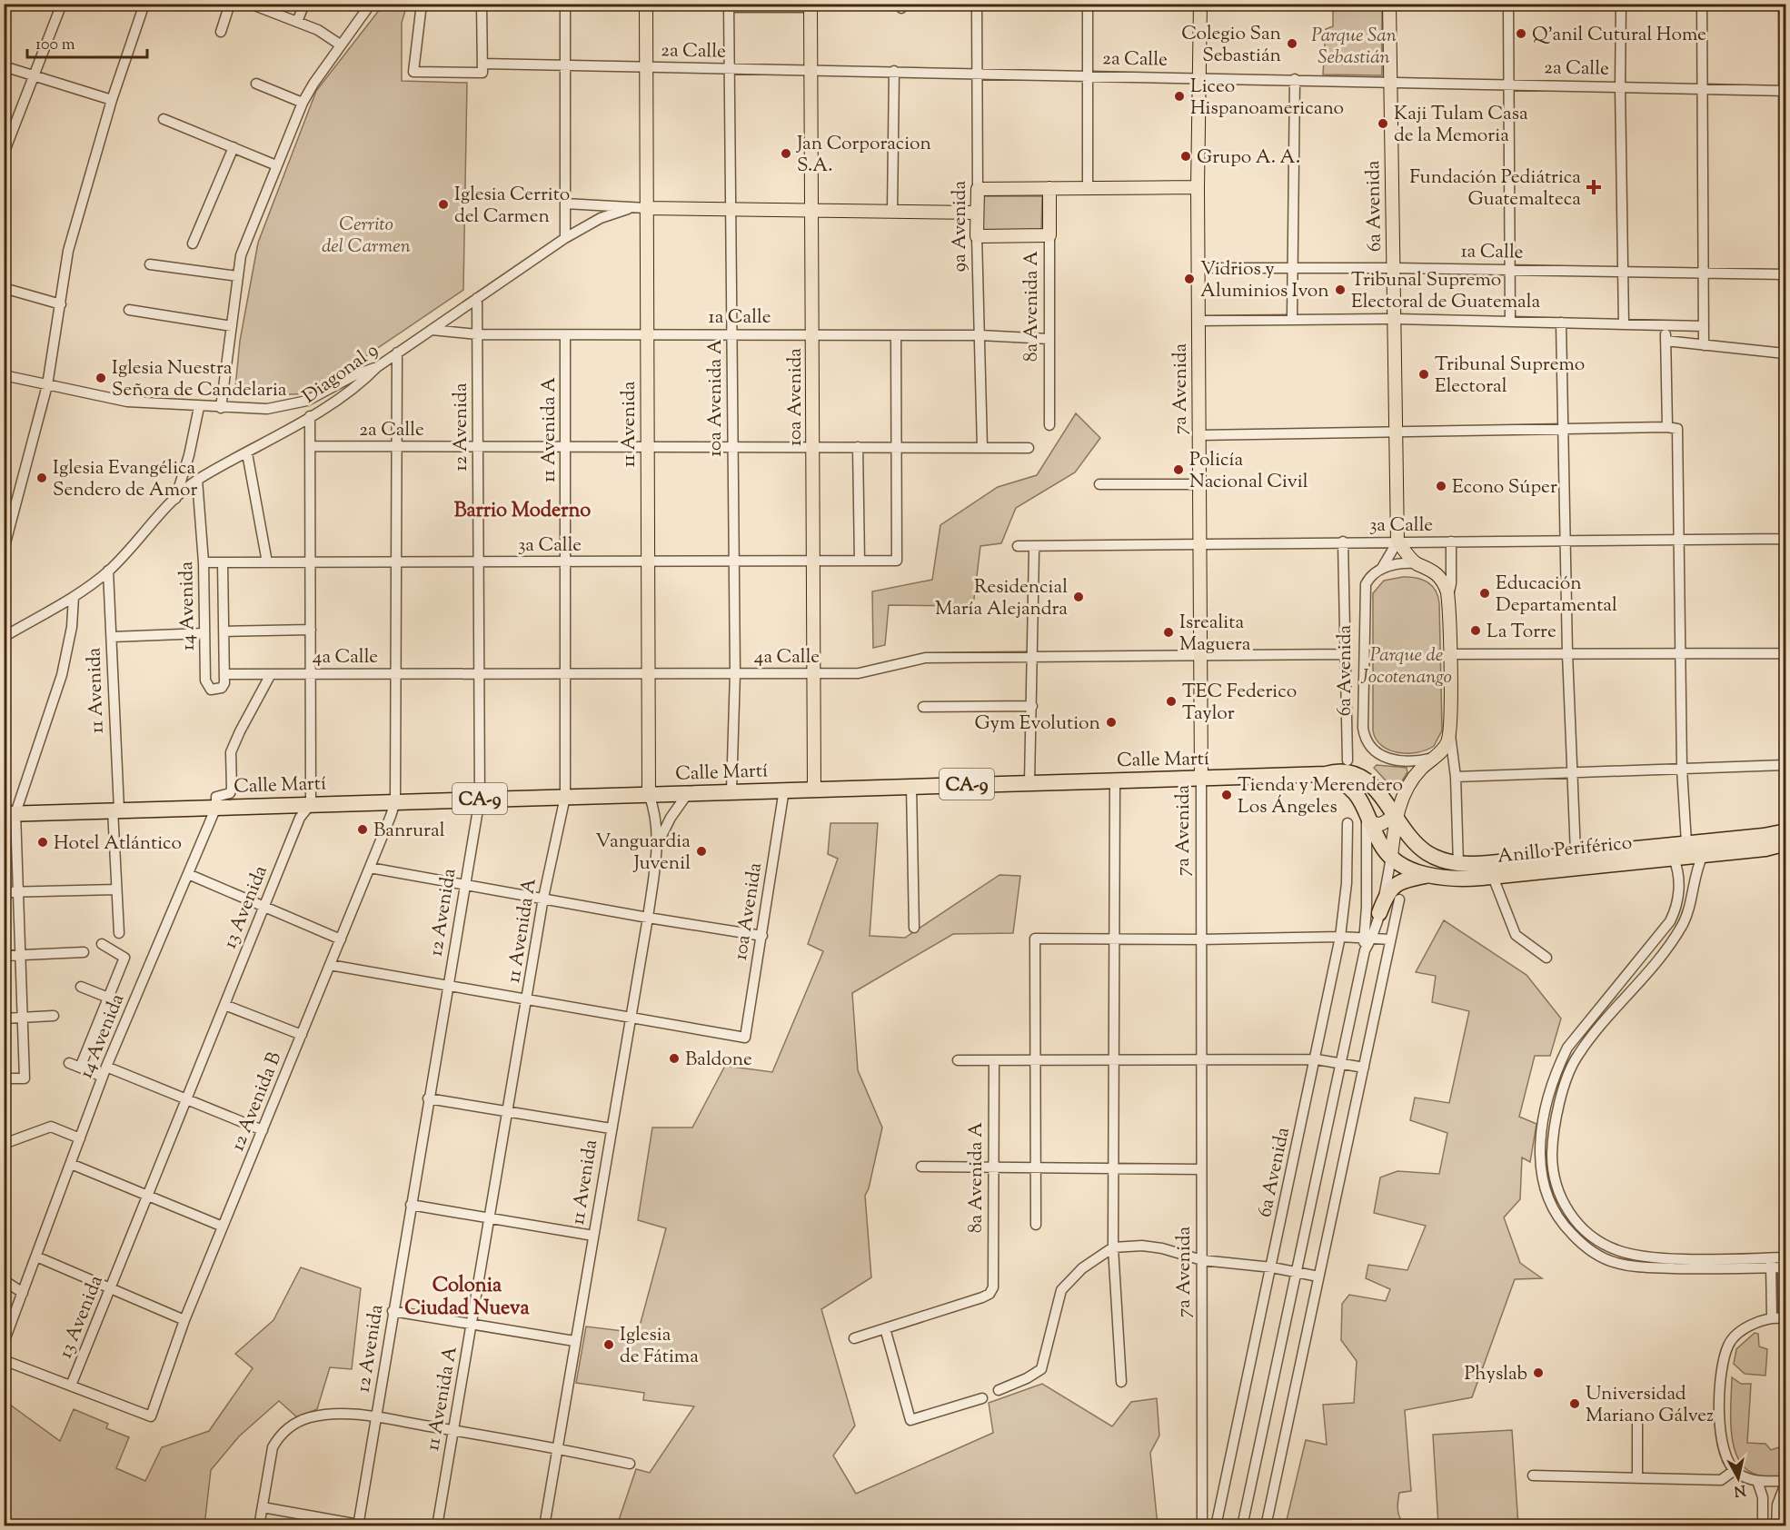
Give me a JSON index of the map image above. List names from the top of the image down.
{
  "streets": {
    "highway": ["Calle Martí", "CA-9", "Anillo Periférico"],
    "main road": [
      "6a Avenida",
      "9a Avenida",
      "8a Avenida A",
      "7a Avenida",
      "10a Avenida",
      "11 Avenida"
    ],
    "street": [
      "2a Calle",
      "1a Calle",
      "Diagonal 9",
      "10a Avenida A",
      "12 Avenida",
      "11 Avenida A",
      "3a Calle",
      "14 Avenida",
      "4a Calle",
      "13 Avenida",
      "12 Avenida B"
    ]
  },
  "crossings": [
    ["2a Calle", "6a Avenida"],
    ["2a Calle", "9a Avenida"],
    ["2a Calle", "7a Avenida"],
    ["2a Calle", "10a Avenida"],
    ["2a Calle", "10a Avenida A"],
    ["2a Calle", "11 Avenida"],
    ["2a Calle", "12 Avenida"],
    ["2a Calle", "11 Avenida A"],
    ["2a Calle", "3a Calle"],
    ["6a Avenida", "1a Calle"],
    ["6a Avenida", "3a Calle"],
    ["9a Avenida", "1a Calle"],
    ["1a Calle", "8a Avenida A"],
    ["1a Calle", "Diagonal 9"],
    ["1a Calle", "7a Avenida"],
    ["1a Calle", "10a Avenida"],
    ["1a Calle", "10a Avenida A"],
    ["1a Calle", "11 Avenida"],
    ["1a Calle", "12 Avenida"],
    ["1a Calle", "11 Avenida A"],
    ["Diagonal 9", "11 Avenida"],
    ["Diagonal 9", "12 Avenida"],
    ["Diagonal 9", "14 Avenida"],
    ["7a Avenida", "3a Calle"],
    ["7a Avenida", "4a Calle"],
    ["7a Avenida", "Calle Martí"],
    ["10a Avenida", "11 Avenida"],
    ["10a Avenida", "3a Calle"],
    ["10a Avenida", "4a Calle"],
    ["10a Avenida", "Calle Martí"],
    ["10a Avenida A", "3a Calle"],
    ["10a Avenida A", "4a Calle"],
    ["10a Avenida A", "Calle Martí"],
    ["11 Avenida", "3a Calle"],
    ["11 Avenida", "4a Calle"],
    ["11 Avenida", "Calle Martí"],
    ["11 Avenida", "CA-9"],
    ["12 Avenida", "3a Calle"],
    ["12 Avenida", "4a Calle"],
    ["12 Avenida", "Calle Martí"],
    ["11 Avenida A", "3a Calle"],
    ["11 Avenida A", "4a Calle"],
    ["11 Avenida A", "Calle Martí"],
    ["3a Calle", "14 Avenida"],
    ["14 Avenida", "4a Calle"],
    ["14 Avenida", "Calle Martí"],
    ["Calle Martí", "CA-9"],
    ["Calle Martí", "Anillo Periférico"],
    ["Calle Martí", "13 Avenida"],
    ["Calle Martí", "12 Avenida B"],
    ["13 Avenida", "12 Avenida B"]
  ],
  "districts": ["Barrio Moderno", "Colonia Ciudad Nueva"],
  "parks": ["Parque San Sebastián", "Cerrito del Carmen", "Parque de Jocotenango"],
  "places": {
    "other": [
      "Q'anil Cutural Home",
      "Colegio San Sebastián",
      "Liceo Hispanoamericano",
      "Kaji Tulam Casa de la Memoria",
      "Jan Corporacion S.A.",
      "Grupo A. A.",
      "Iglesia Cerrito del Carmen",
      "Vidrios y Aluminios Ivon",
      "Tribunal Supremo Electoral de Guatemala",
      "Tribunal Supremo Electoral",
      "Iglesia Nuestra Señora de Candelaria",
      "Policía Nacional Civil",
      "Iglesia Evangélica Sendero de Amor",
      "Econo Súper",
      "Educación Departamental",
      "Residencial María Alejandra",
      "La Torre",
      "Isrealita Maguera",
      "TEC Federico Taylor",
      "Gym Evolution",
      "Tienda y Merendero Los Ángeles",
      "Banrural",
      "Hotel Atlántico",
      "Vanguardia Juvenil",
      "Baldone",
      "Iglesia de Fátima",
      "Physlab",
      "Universidad Mariano Gálvez"
    ],
    "health": ["Fundación Pediátrica Guatemalteca"]
  },
  "scale_bar": "100 m",
  "north": "bottom"
}
